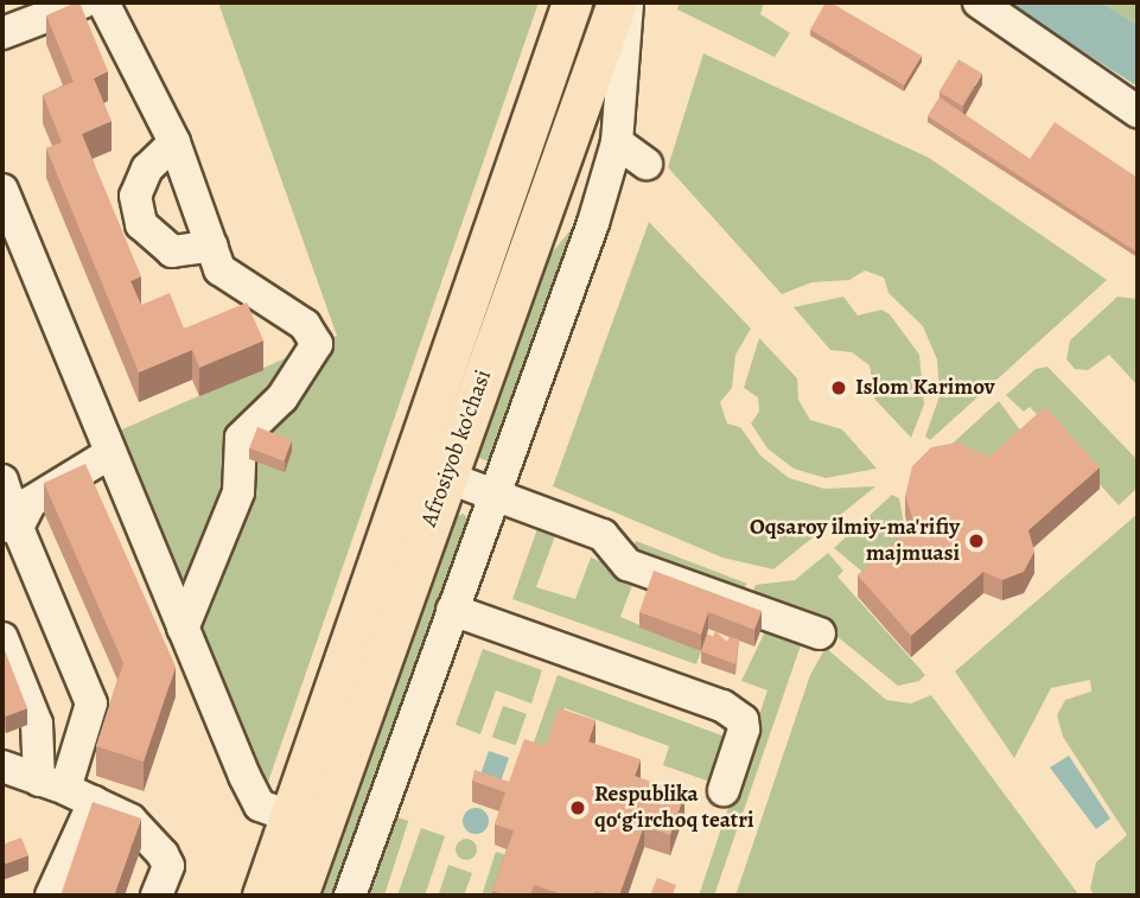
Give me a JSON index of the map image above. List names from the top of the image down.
{
  "streets": {
    "main road": ["Afrosiyob ko'chasi"]
  },
  "places": ["Islom Karimov", "Oqsaroy ilmiy-ma'rifiy majmuasi", "Respublika qo‘g‘irchoq teatri"]
}
